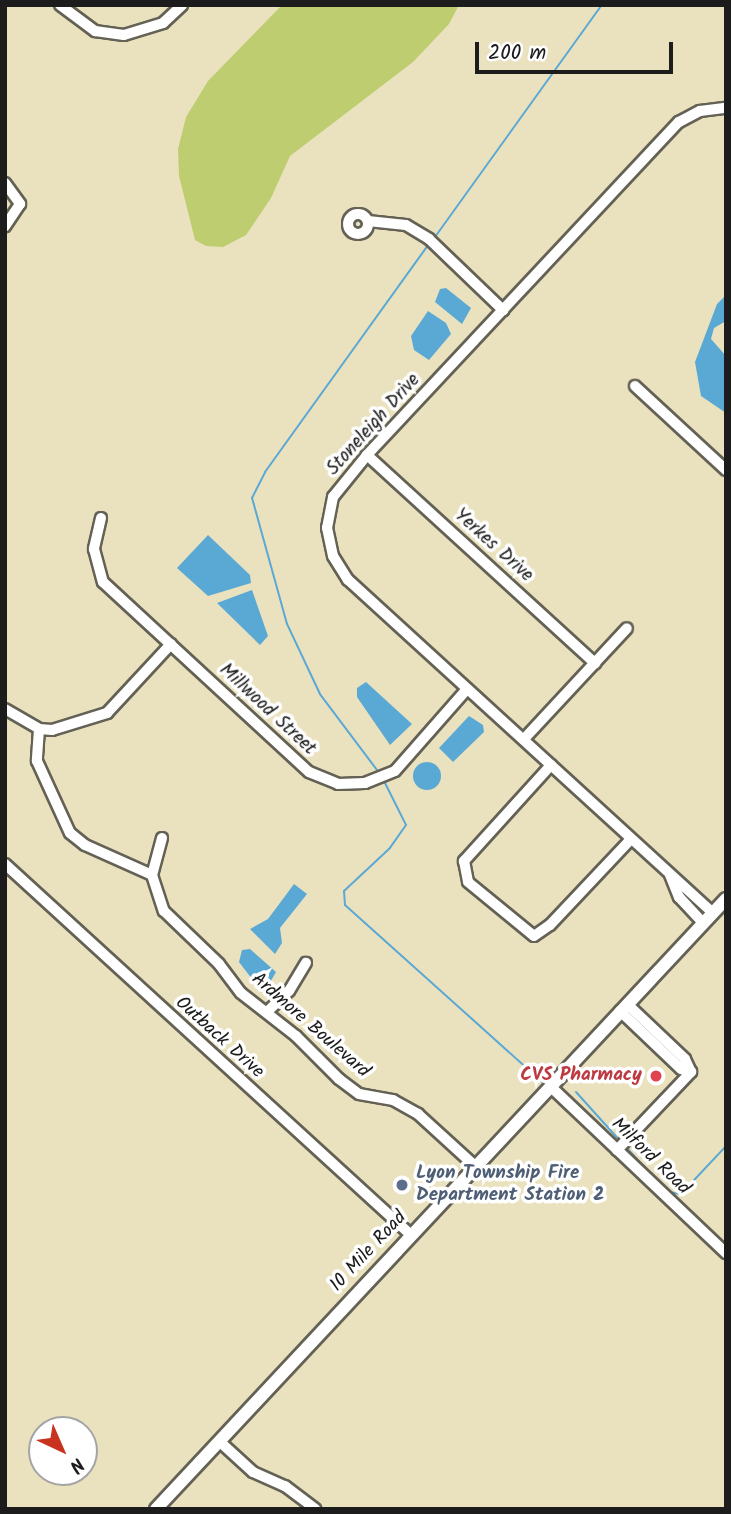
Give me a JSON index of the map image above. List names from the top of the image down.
{
  "streets": {
    "main road": ["10 Mile Road"],
    "street": [
      "Stoneleigh Drive",
      "Yerkes Drive",
      "Millwood Street",
      "Ardmore Boulevard",
      "Outback Drive",
      "Milford Road"
    ]
  },
  "crossings": [
    ["Stoneleigh Drive", "Yerkes Drive"],
    ["Stoneleigh Drive", "Millwood Street"],
    ["Stoneleigh Drive", "10 Mile Road"],
    ["Ardmore Boulevard", "10 Mile Road"],
    ["Outback Drive", "10 Mile Road"],
    ["Milford Road", "10 Mile Road"]
  ],
  "places": ["CVS Pharmacy", "Lyon Township Fire Department Station 2"],
  "scale_bar": "200 m",
  "north": "bottom right"
}
